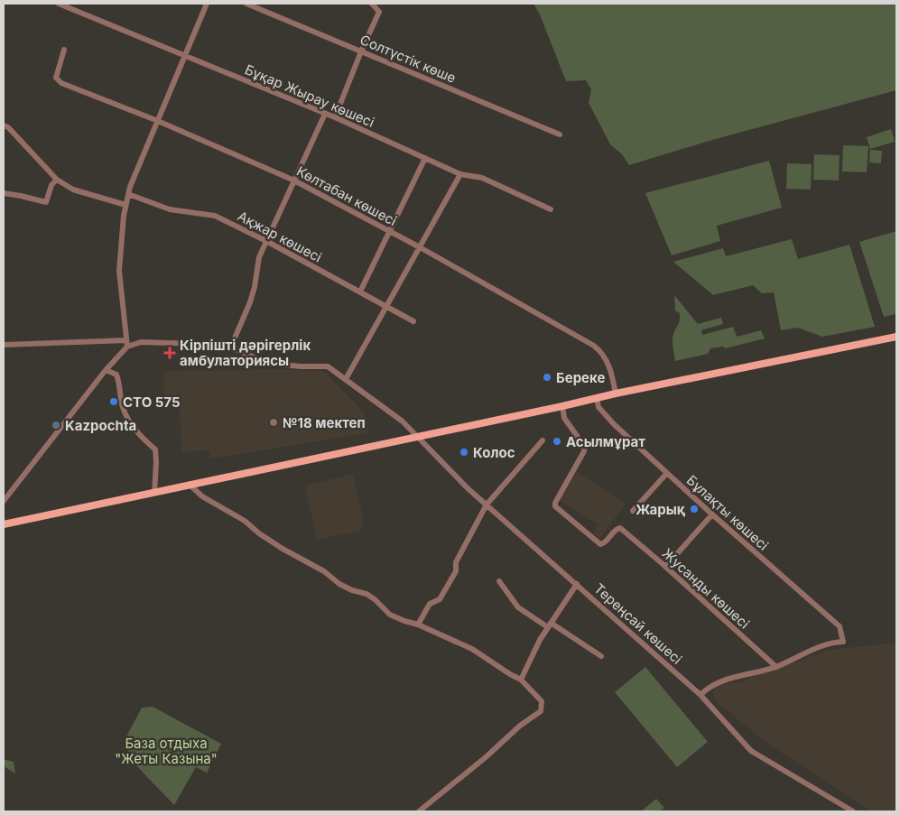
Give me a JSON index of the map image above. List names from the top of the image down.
{
  "streets": {
    "street": [
      "Солтүстік көше",
      "Бұқар Жырау көшесі",
      "Көлтабан көшесі",
      "Ақжар көшесі",
      "Бұлақты көшесі",
      "Жусанды көшесі",
      "Тереңсай көшесі"
    ]
  },
  "crossings": [
    ["Бұлақты көшесі", "Жусанды көшесі"]
  ],
  "parks": ["База отдыха \"Жеты Казына\""],
  "places": {
    "health": ["Кірпішті дәрігерлік амбулаториясы"],
    "other": [
      "Береке",
      "СТО 575",
      "№18 мектеп",
      "Kazpochta",
      "Асылмұрат",
      "Колос",
      "Жарық"
    ]
  }
}
